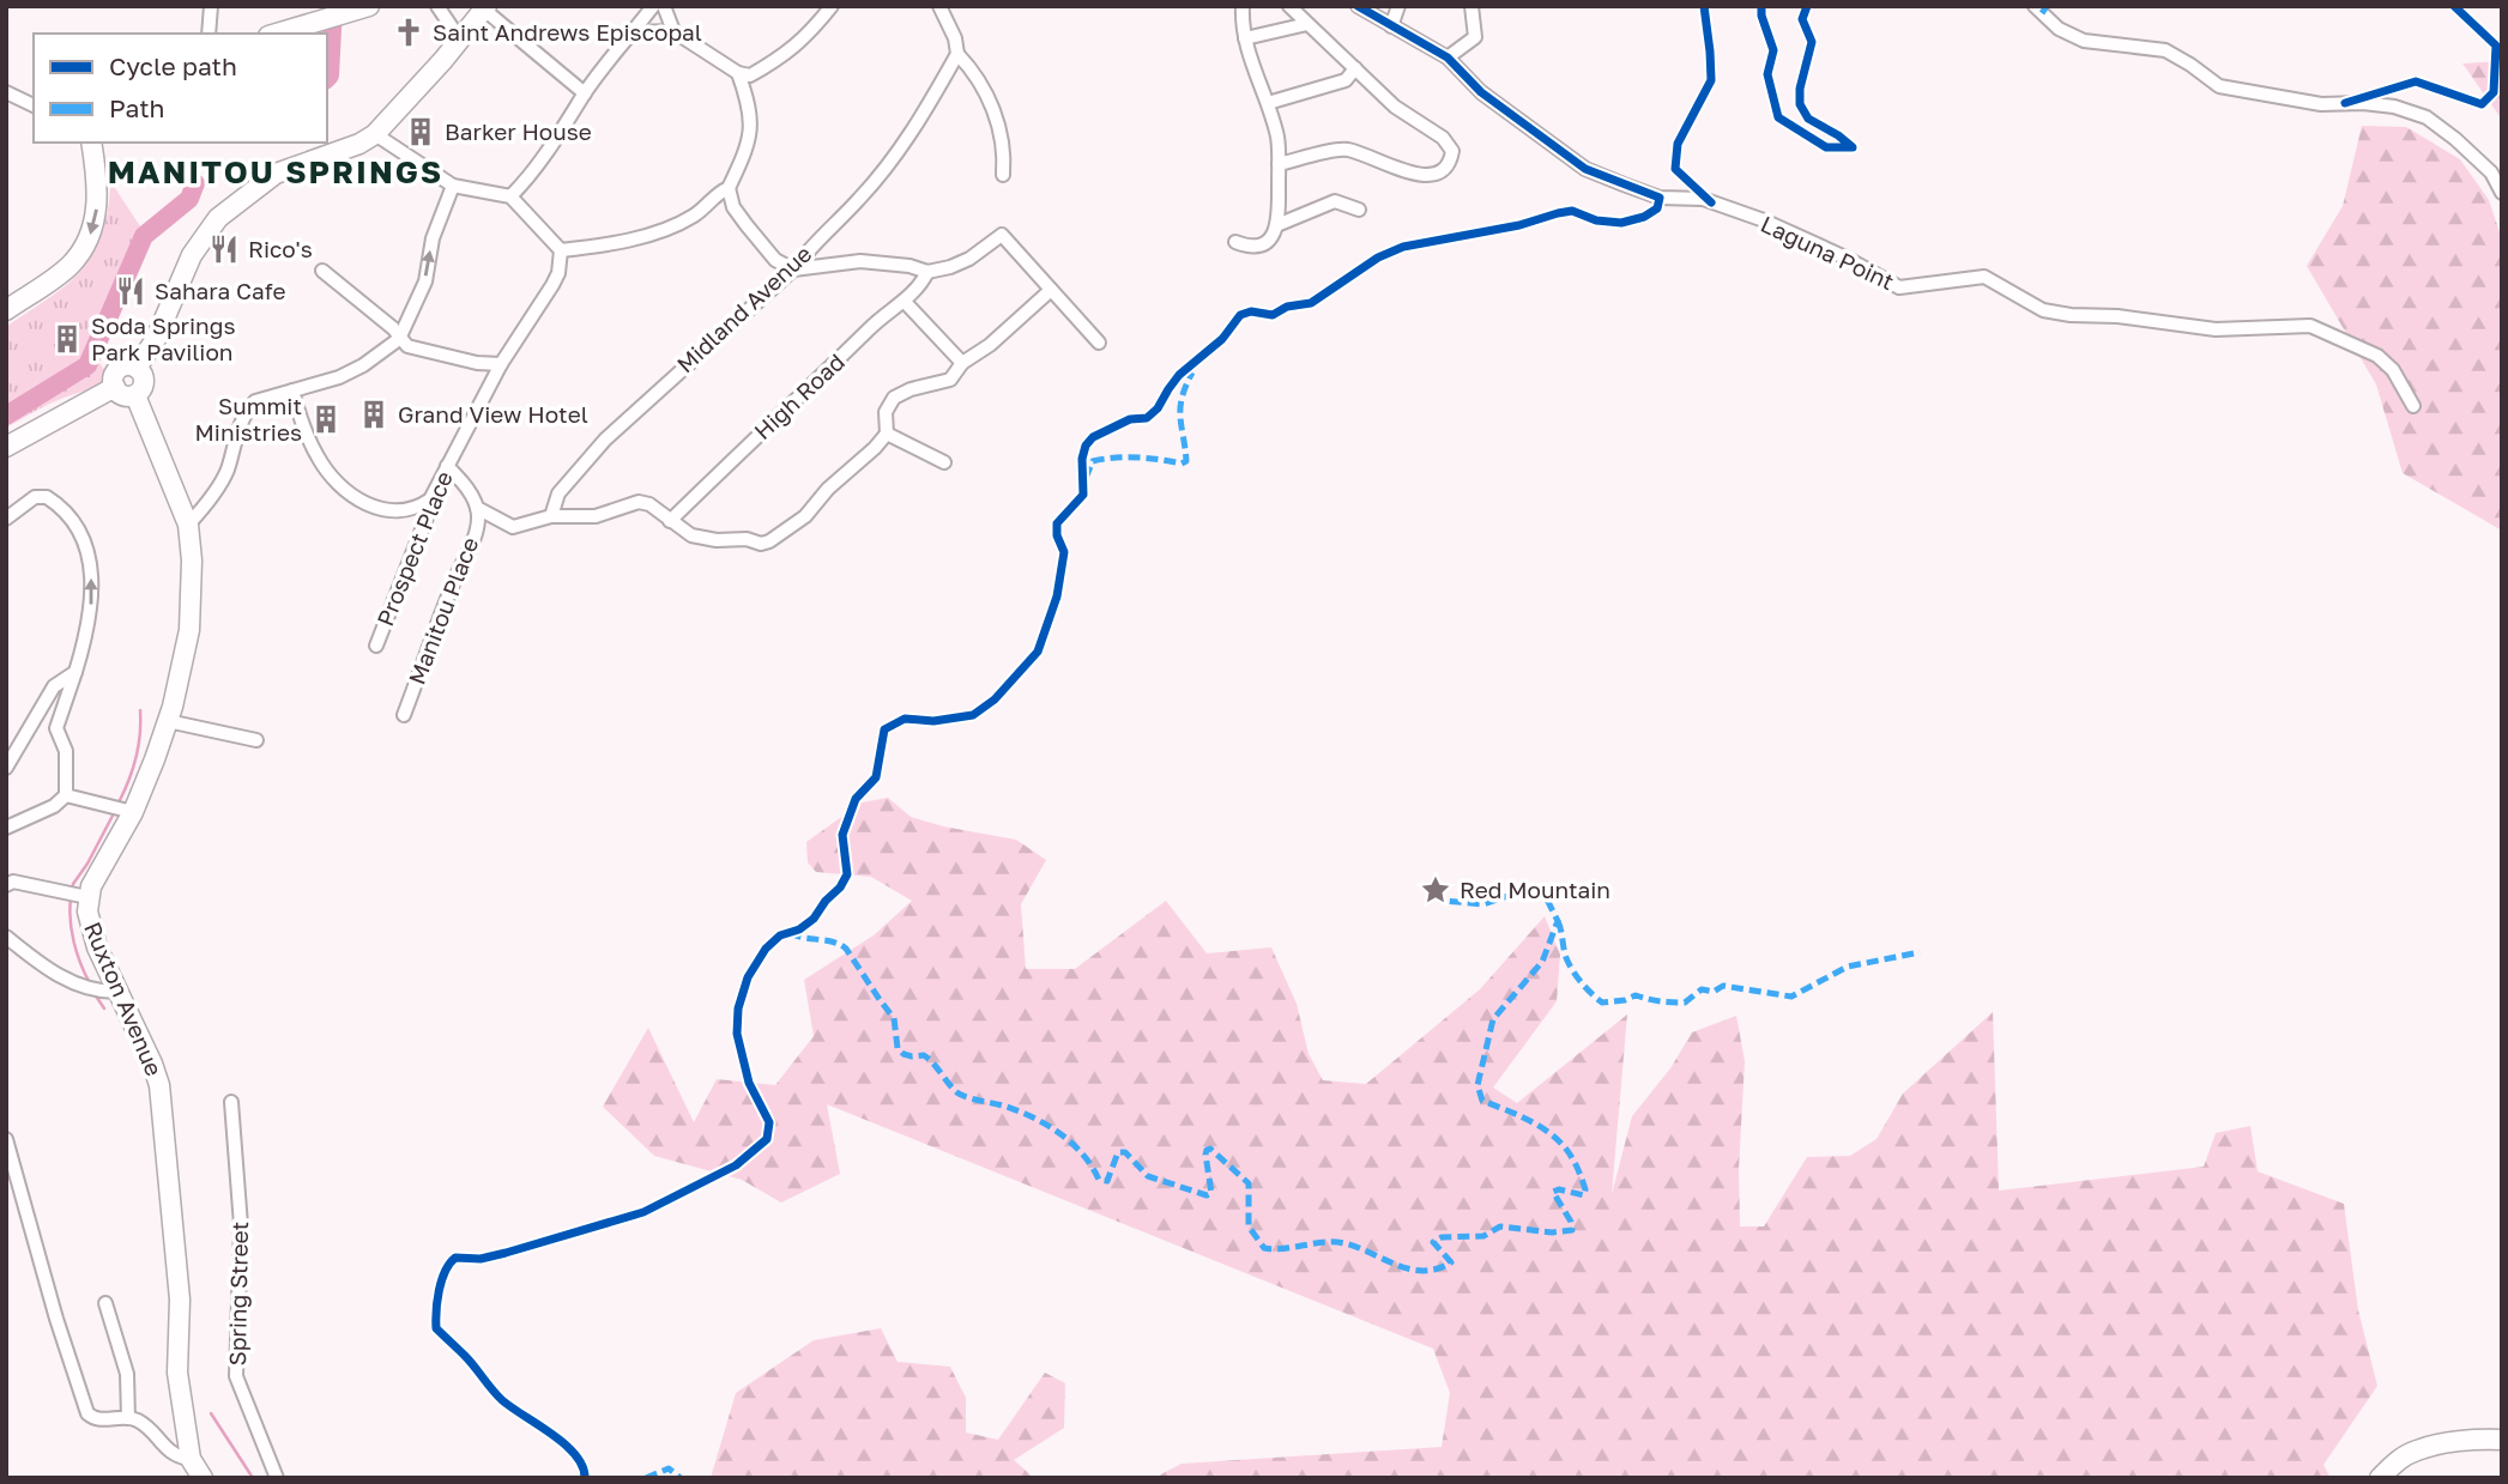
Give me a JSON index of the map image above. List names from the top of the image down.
{
  "streets": {
    "street": [
      "Laguna Point",
      "Midland Avenue",
      "High Road",
      "Prospect Place",
      "Manitou Place",
      "Ruxton Avenue",
      "Spring Street"
    ]
  },
  "crossings": [
    ["Prospect Place", "Manitou Place"]
  ],
  "districts": ["MANITOU SPRINGS"],
  "places": {
    "church": ["Saint Andrews Episcopal"],
    "building": [
      "Barker House",
      "Soda Springs Park Pavilion",
      "Grand View Hotel",
      "Summit Ministries"
    ],
    "restaurant": ["Rico's", "Sahara Cafe"],
    "place": ["Red Mountain"]
  },
  "legend": ["Cycle path", "Path"]
}
